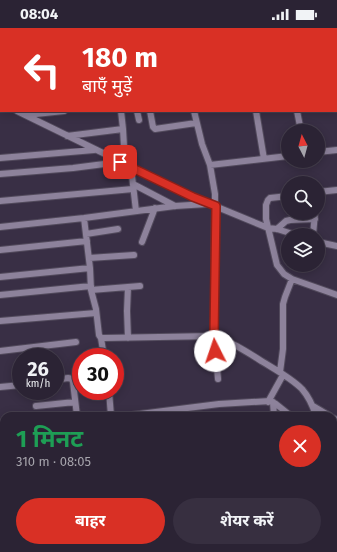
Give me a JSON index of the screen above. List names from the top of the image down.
{
  "north": "top",
  "page": {
    "status": "08:04",
    "turn": ["180 m", "बाएँ मुड़ें"],
    "speed": "26 km/h",
    "limit": "30",
    "heading": ["1 मिनट", "310 m · 08:05"],
    "buttons": ["बाहर", "शेयर करें"]
  }
}
